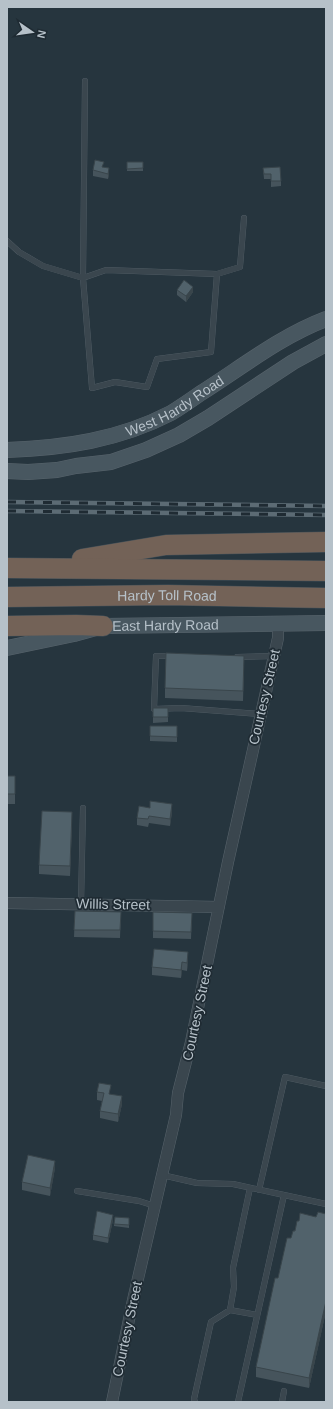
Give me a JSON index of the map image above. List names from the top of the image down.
{
  "streets": {
    "highway": ["Hardy Toll Road"],
    "main road": ["West Hardy Road", "East Hardy Road"],
    "street": ["Courtesy Street", "Willis Street"]
  },
  "crossings": [
    ["East Hardy Road", "Courtesy Street"],
    ["Courtesy Street", "Willis Street"]
  ],
  "north": "right"
}
